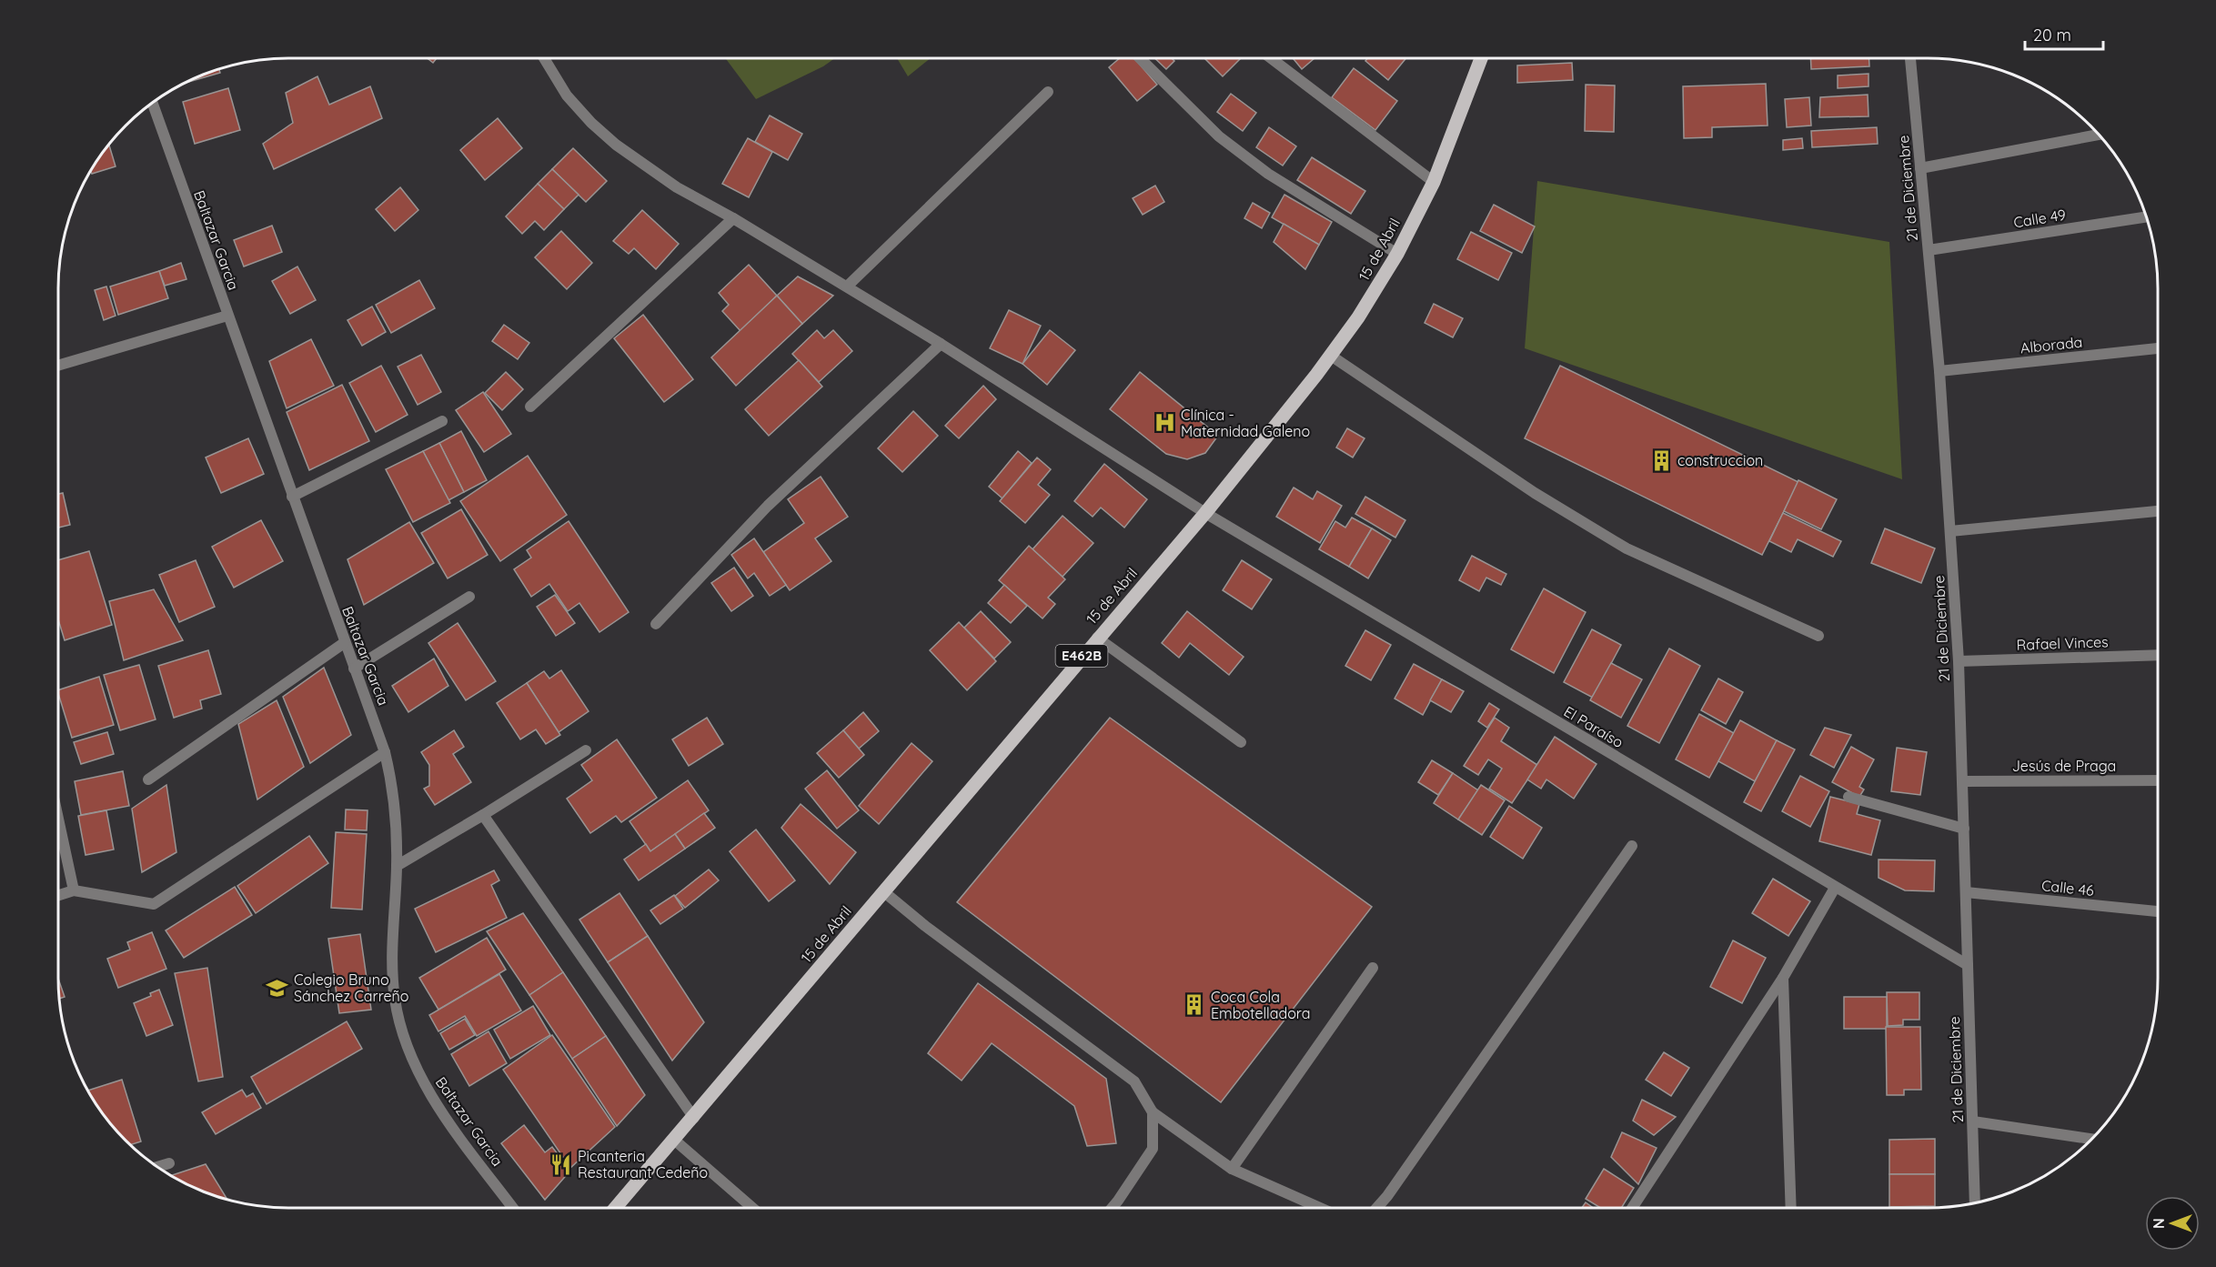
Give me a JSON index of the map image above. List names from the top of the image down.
{
  "streets": {
    "main road": ["15 de Abril", "E462B"],
    "street": [
      "21 de Diciembre",
      "Calle 49",
      "Baltazar Garcia",
      "Alborada",
      "Rafael Vinces",
      "El Paraíso",
      "Jesús de Praga",
      "Calle 46"
    ]
  },
  "crossings": [
    ["21 de Diciembre", "Calle 49"],
    ["21 de Diciembre", "Alborada"],
    ["21 de Diciembre", "Rafael Vinces"],
    ["21 de Diciembre", "El Paraíso"],
    ["21 de Diciembre", "Jesús de Praga"],
    ["21 de Diciembre", "Calle 46"],
    ["15 de Abril", "El Paraíso"]
  ],
  "places": {
    "hospital": ["Clínica - Maternidad Galeno"],
    "building": ["construccion", "Coca Cola Embotelladora"],
    "school or university": ["Colegio Bruno Sánchez Carreño"],
    "restaurant": ["Picanteria Restaurant Cedeño"]
  },
  "scale_bar": "20 m",
  "north": "left"
}
